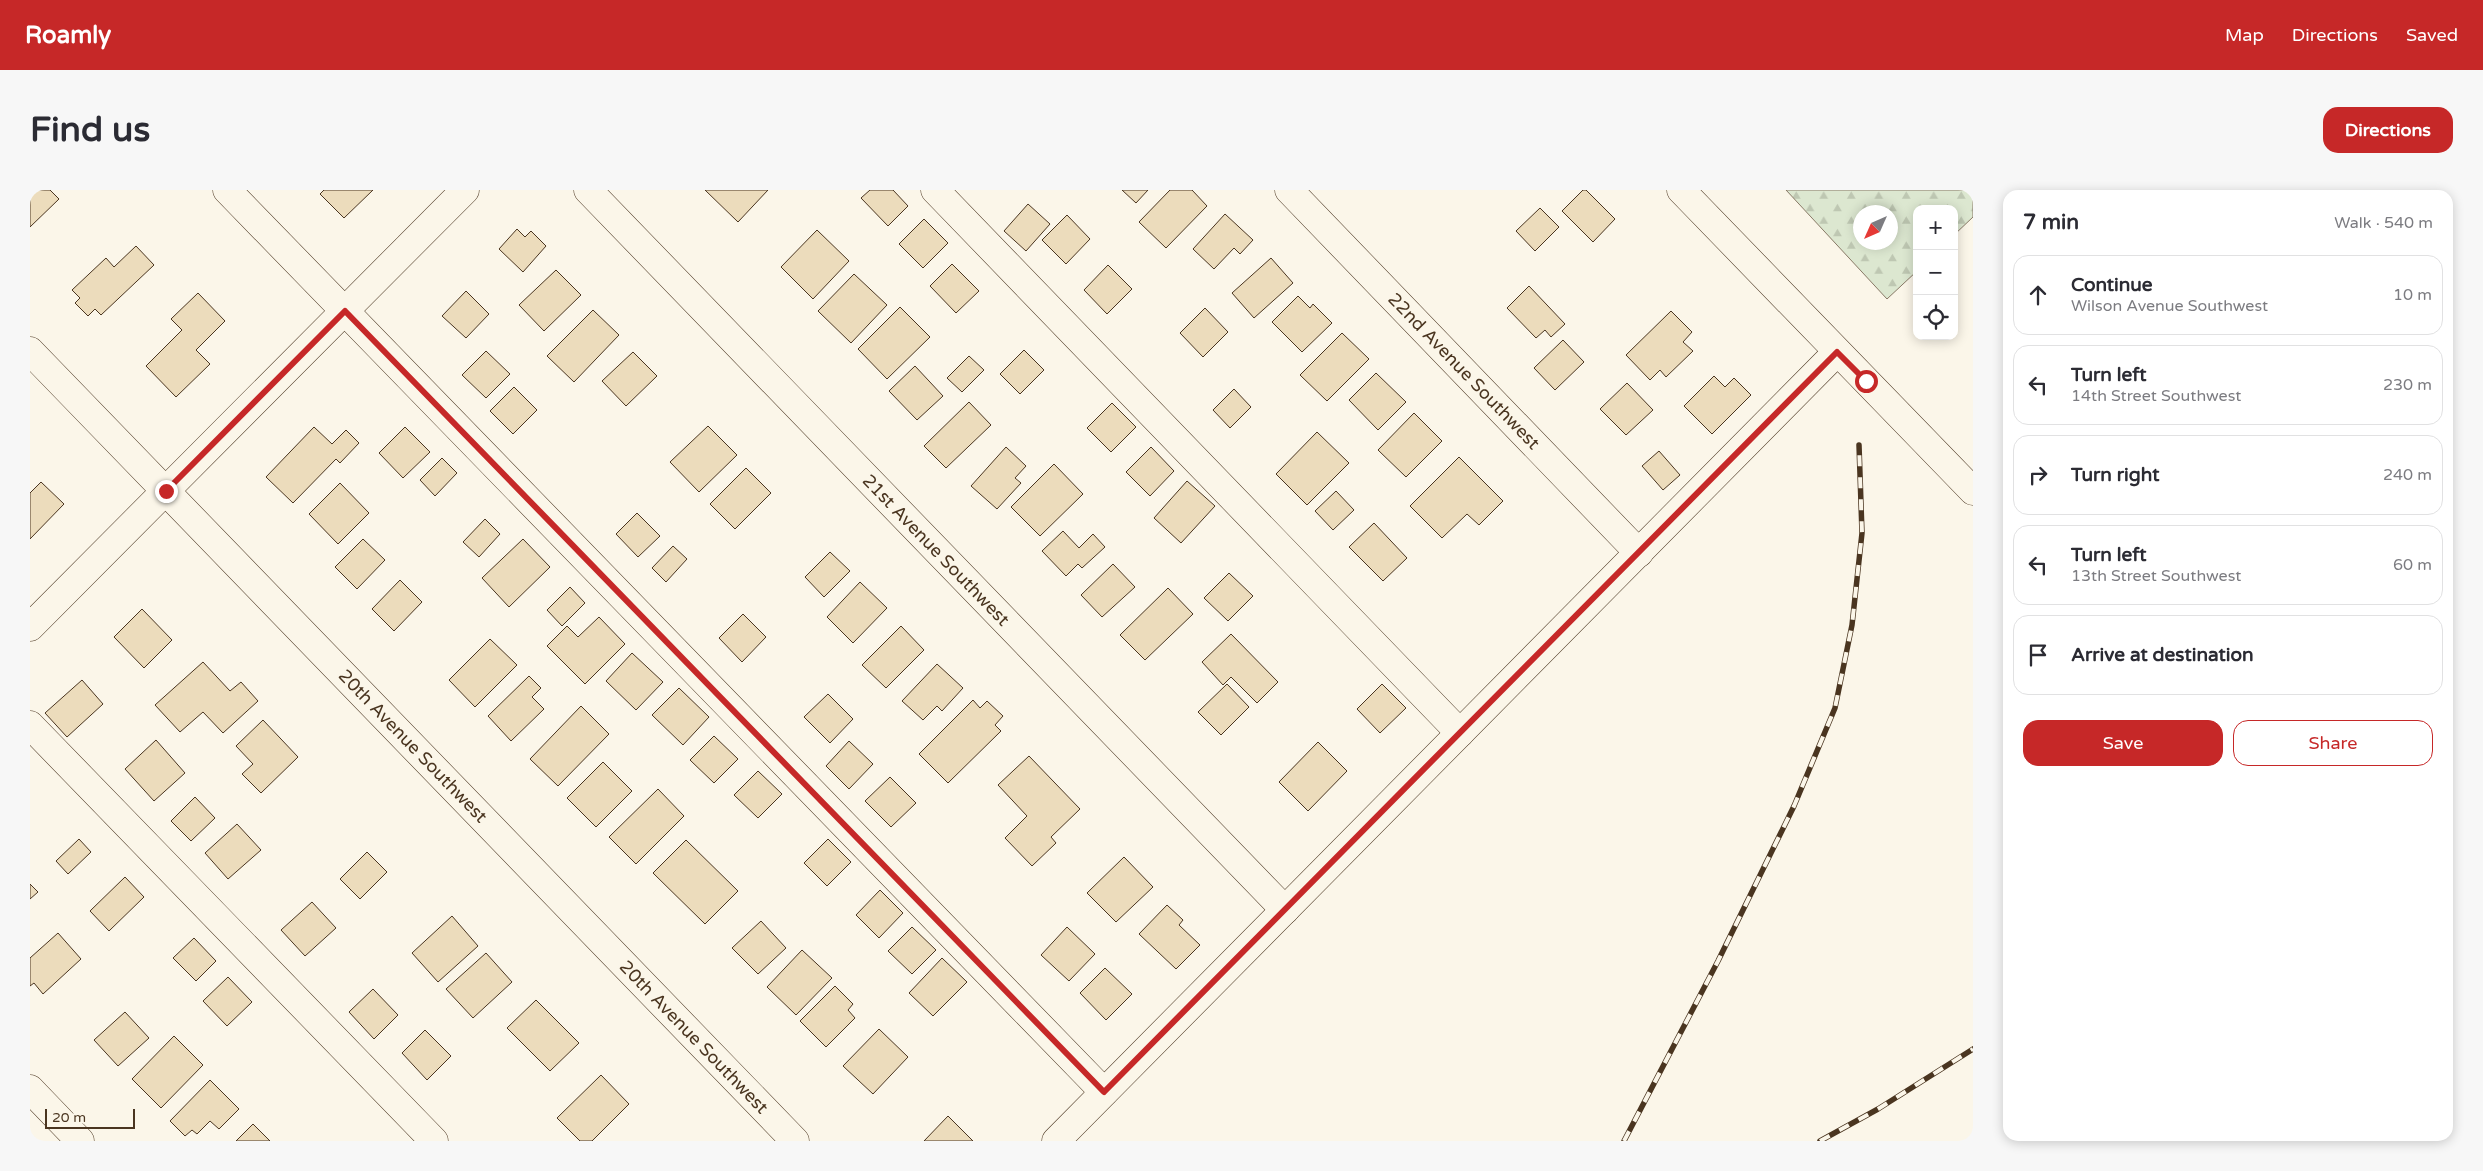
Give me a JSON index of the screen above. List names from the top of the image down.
{
  "streets": {
    "street": ["22nd Avenue Southwest", "21st Avenue Southwest", "20th Avenue Southwest"]
  },
  "scale_bar": "20 m",
  "north": "bottom left",
  "page": {
    "header": "Roamly",
    "nav": ["Map", "Directions", "Saved"],
    "buttons": [
      "Directions",
      ["Save", "Share"]
    ],
    "title": "Find us",
    "heading": ["7 min", "Walk · 540 m"],
    "map_buttons": ["+", "−"],
    "list": [
      ["Continue", "Wilson Avenue Southwest", "10 m"],
      ["Turn left", "14th Street Southwest", "230 m"],
      ["Turn right", "240 m"],
      ["Turn left", "13th Street Southwest", "60 m"],
      "Arrive at destination"
    ],
    "scale": "20 m"
  }
}
